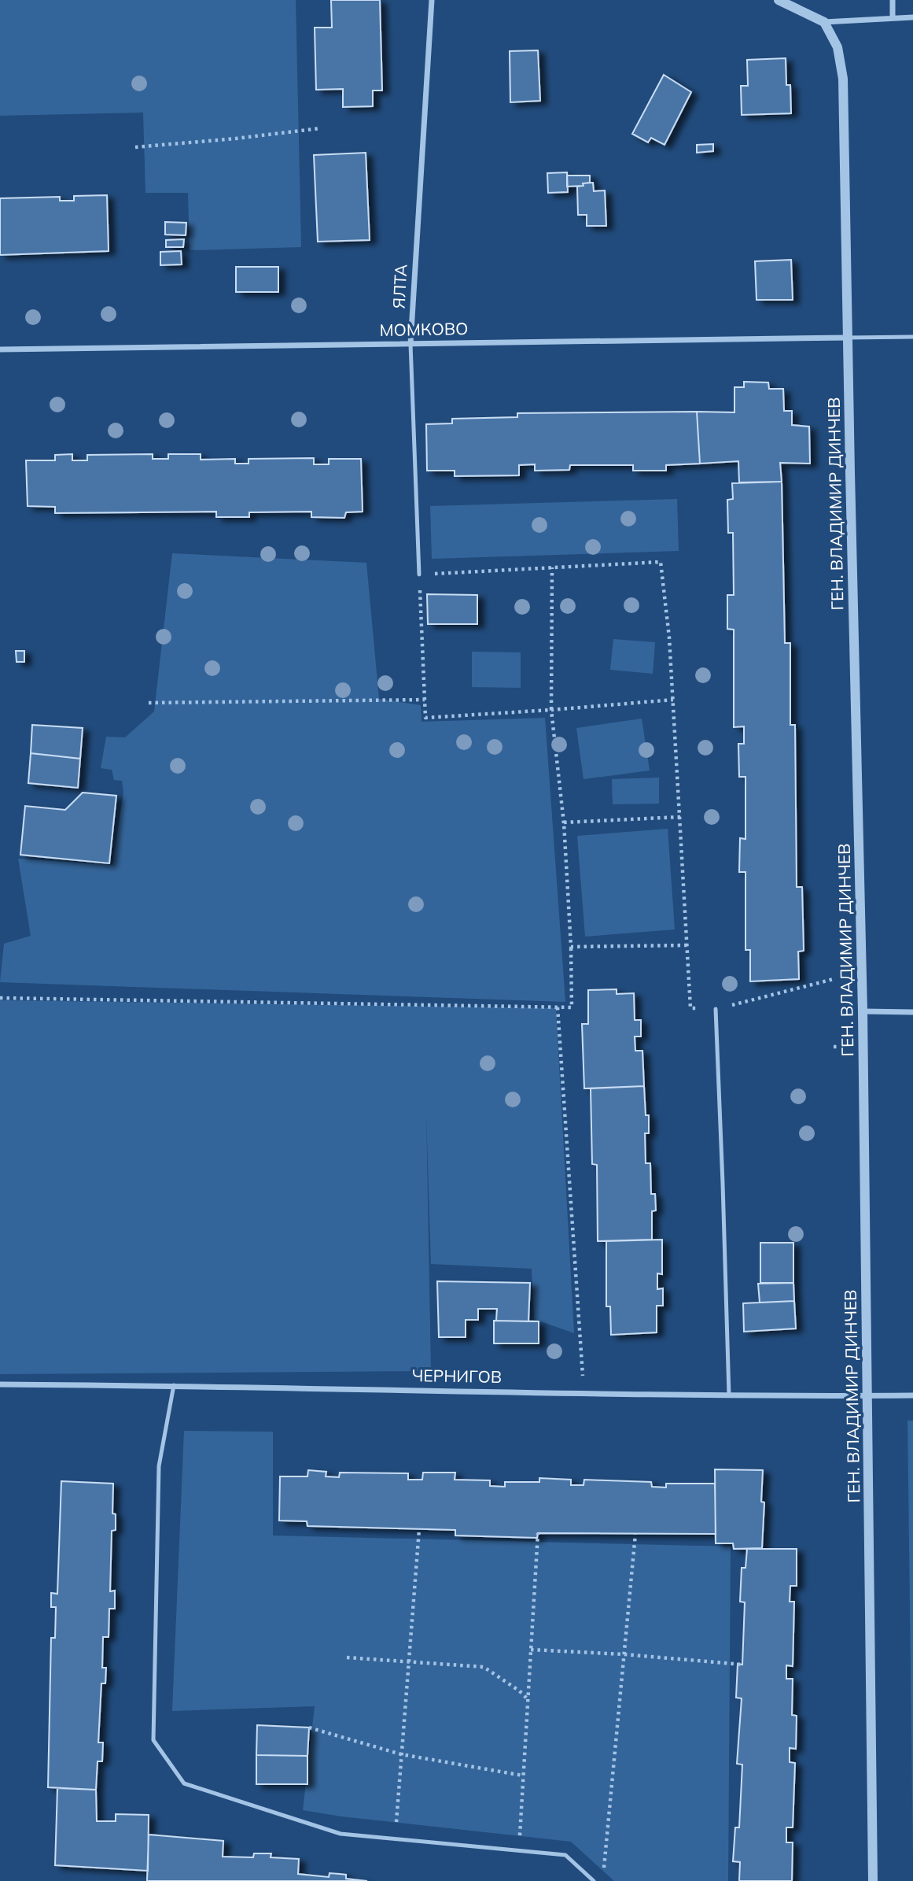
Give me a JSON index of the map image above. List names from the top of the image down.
{
  "streets": {
    "street": [
      "ЯЛТА",
      "МОМКОВО",
      "ГЕН. ВЛАДИМИР ДИНЧЕВ",
      "ЧЕРНИГОВ"
    ]
  },
  "crossings": [
    ["ЯЛТА", "МОМКОВО"],
    ["МОМКОВО", "ГЕН. ВЛАДИМИР ДИНЧЕВ"],
    ["ГЕН. ВЛАДИМИР ДИНЧЕВ", "ЧЕРНИГОВ"]
  ]
}
